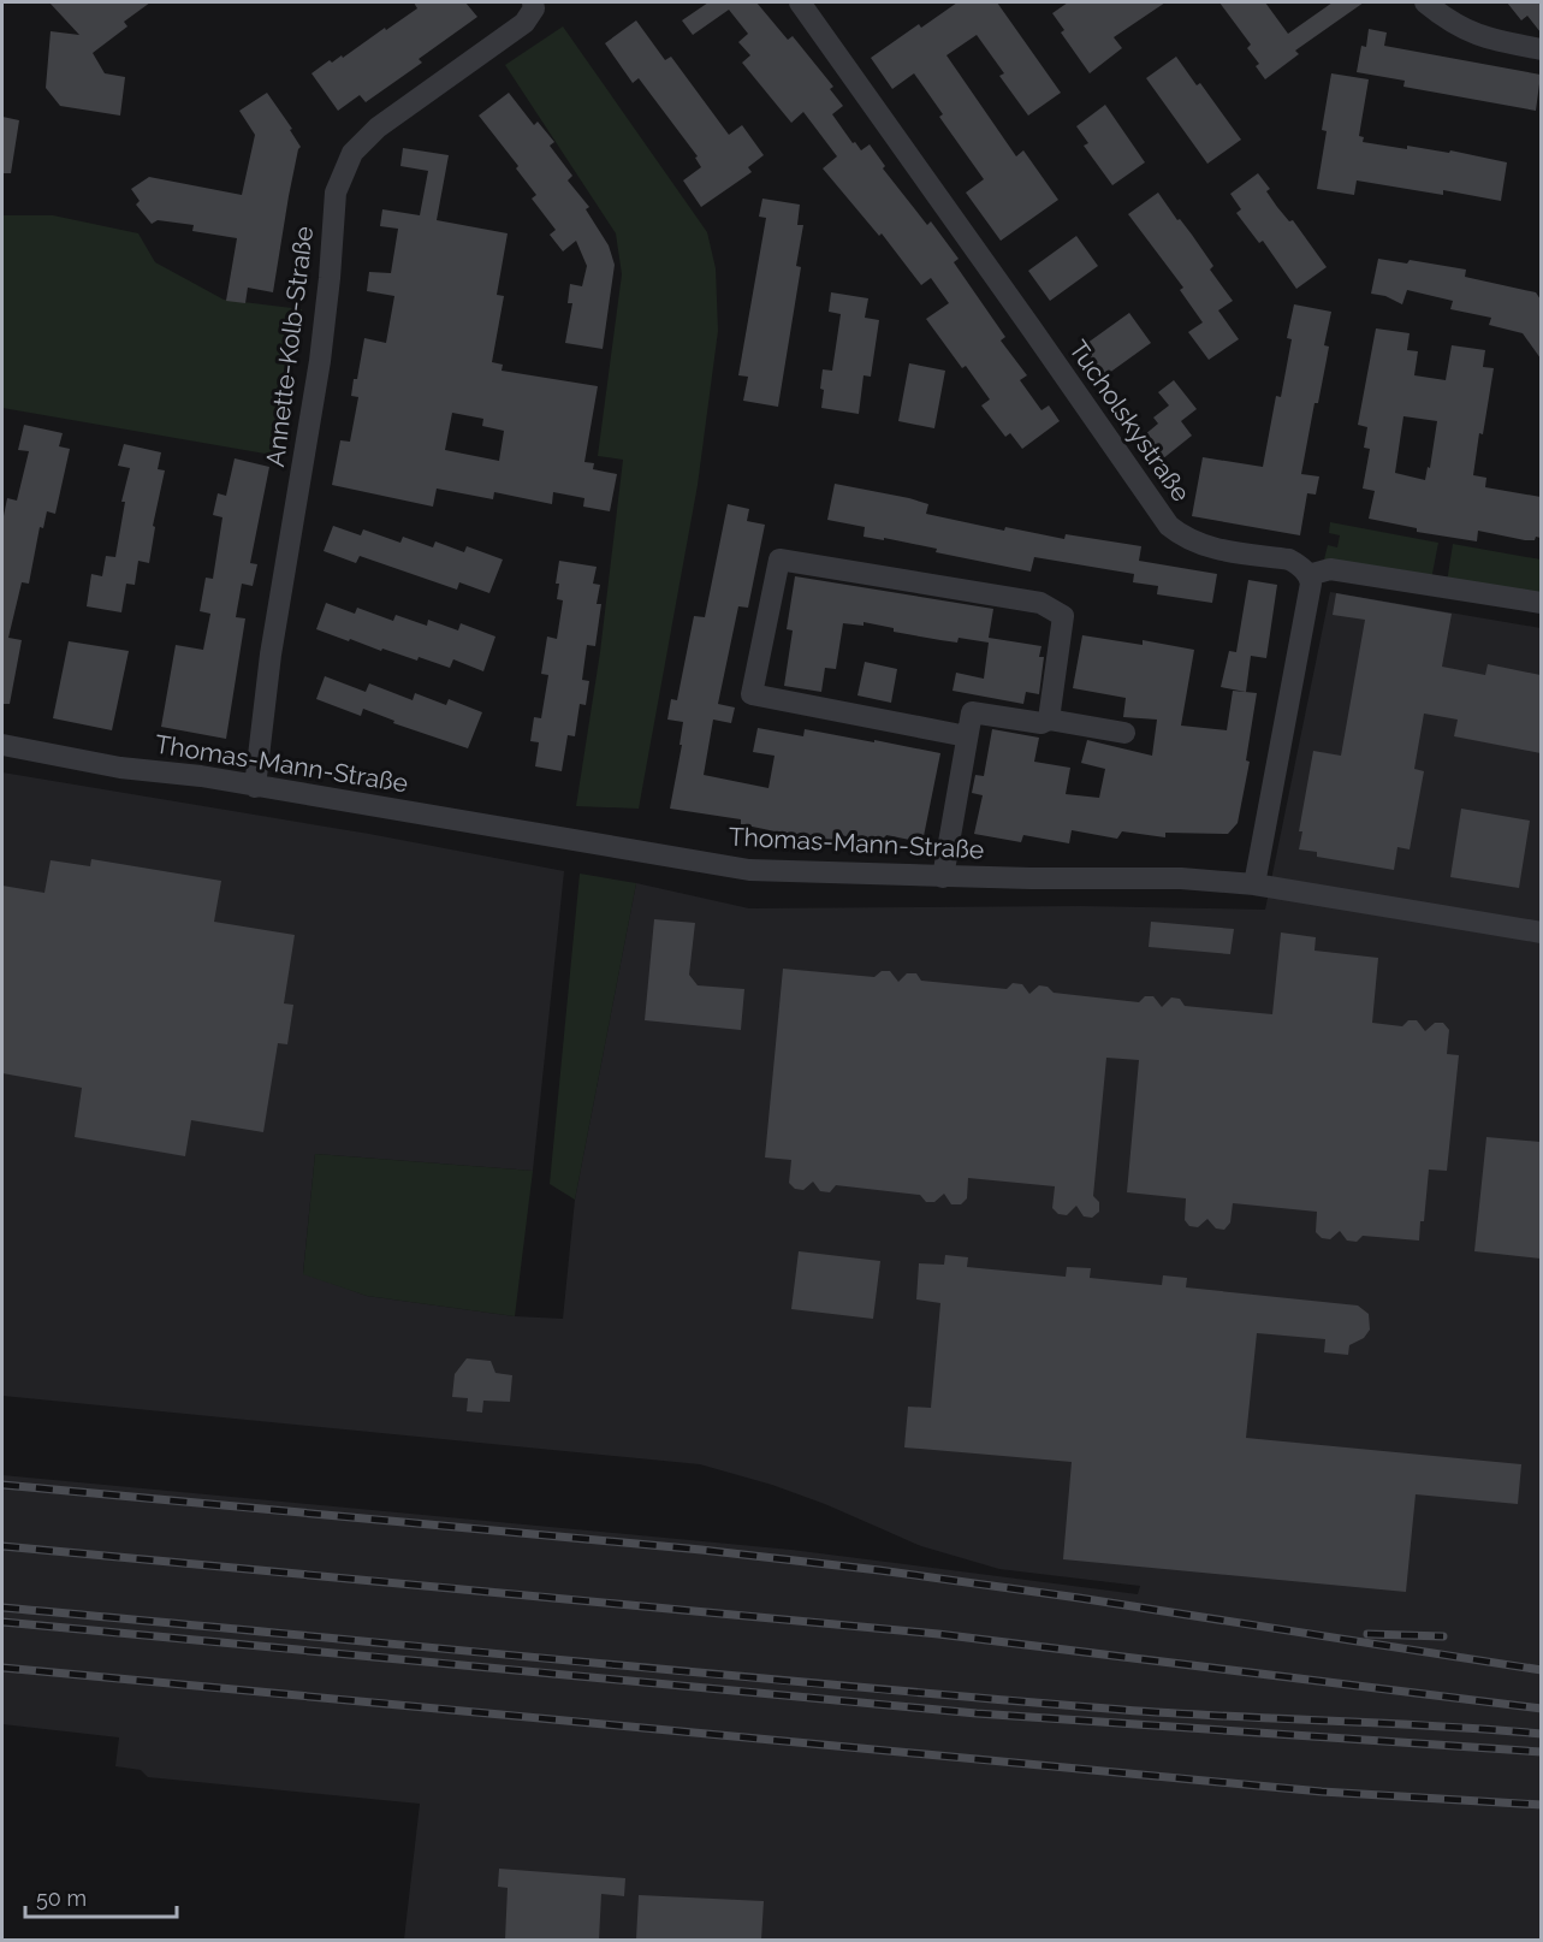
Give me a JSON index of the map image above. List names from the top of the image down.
{
  "streets": {
    "street": ["Annette-Kolb-Straße", "Tucholskystraße", "Thomas-Mann-Straße"]
  },
  "crossings": [
    ["Annette-Kolb-Straße", "Thomas-Mann-Straße"]
  ],
  "scale_bar": "50 m"
}
